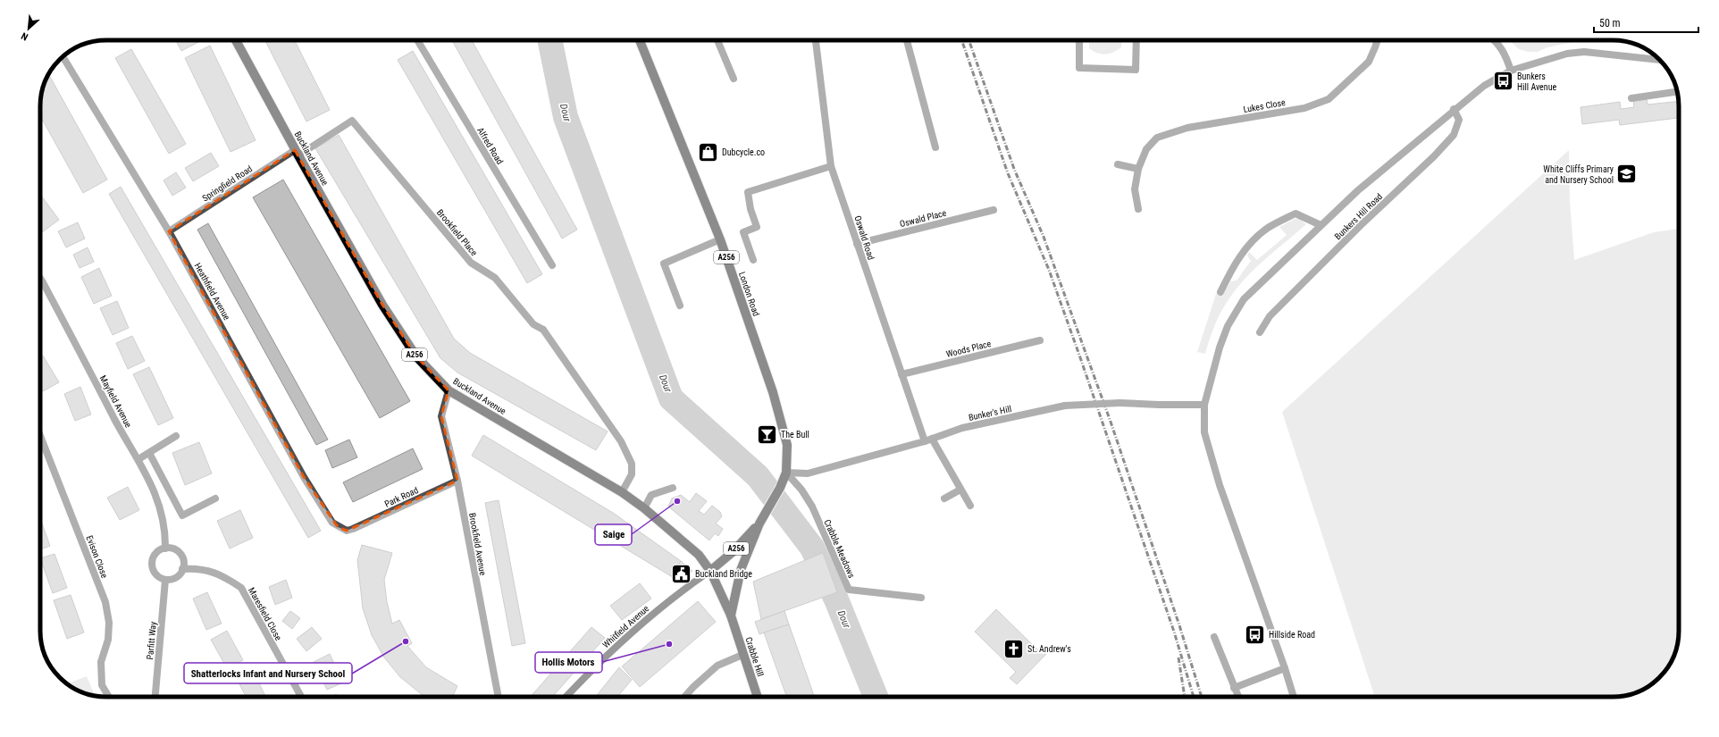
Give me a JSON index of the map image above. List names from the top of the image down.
{
  "streets": {
    "main road": [
      "Buckland Avenue",
      "A256",
      "London Road",
      "Crabble Hill"
    ],
    "street": [
      "Lukes Close",
      "Alfred Road",
      "Springfield Road",
      "Bunkers Hill Road",
      "Oswald Place",
      "Brookfield Place",
      "Oswald Road",
      "Heathfield Avenue",
      "Woods Place",
      "Mayfield Avenue",
      "Bunker's Hill",
      "Park Road",
      "Brookfield Avenue",
      "Crabble Meadows",
      "Evison Close",
      "Maresfield Close",
      "Whitfield Avenue",
      "Parfitt Way"
    ]
  },
  "crossings": [
    ["Buckland Avenue", "Springfield Road"],
    ["Buckland Avenue", "Brookfield Place"],
    ["Buckland Avenue", "London Road"],
    ["Buckland Avenue", "Brookfield Avenue"],
    ["Buckland Avenue", "Whitfield Avenue"],
    ["Buckland Avenue", "Crabble Hill"],
    ["Springfield Road", "Brookfield Place"],
    ["Springfield Road", "Heathfield Avenue"],
    ["Bunkers Hill Road", "Bunker's Hill"],
    ["Oswald Place", "Oswald Road"],
    ["Oswald Road", "Woods Place"],
    ["Oswald Road", "Bunker's Hill"],
    ["Heathfield Avenue", "Park Road"],
    ["London Road", "Bunker's Hill"],
    ["London Road", "Crabble Meadows"],
    ["London Road", "Whitfield Avenue"],
    ["London Road", "Crabble Hill"],
    ["Mayfield Avenue", "Maresfield Close"],
    ["Mayfield Avenue", "Parfitt Way"],
    ["Bunker's Hill", "Crabble Meadows"],
    ["Park Road", "Brookfield Avenue"],
    ["Maresfield Close", "Parfitt Way"]
  ],
  "water": ["Dour"],
  "places": {
    "bus stop": ["Bunkers Hill Avenue", "Hillside Road"],
    "shop": ["Dubcycle.co"],
    "school or university": ["White Cliffs Primary and Nursery School"],
    "bar": ["The Bull"],
    "other": ["Saige", "Shatterlocks Infant and Nursery School", "Hollis Motors"],
    "public building": ["Buckland Bridge"],
    "church": ["St. Andrew's"]
  },
  "scale_bar": "50 m",
  "north": "bottom left"
}
